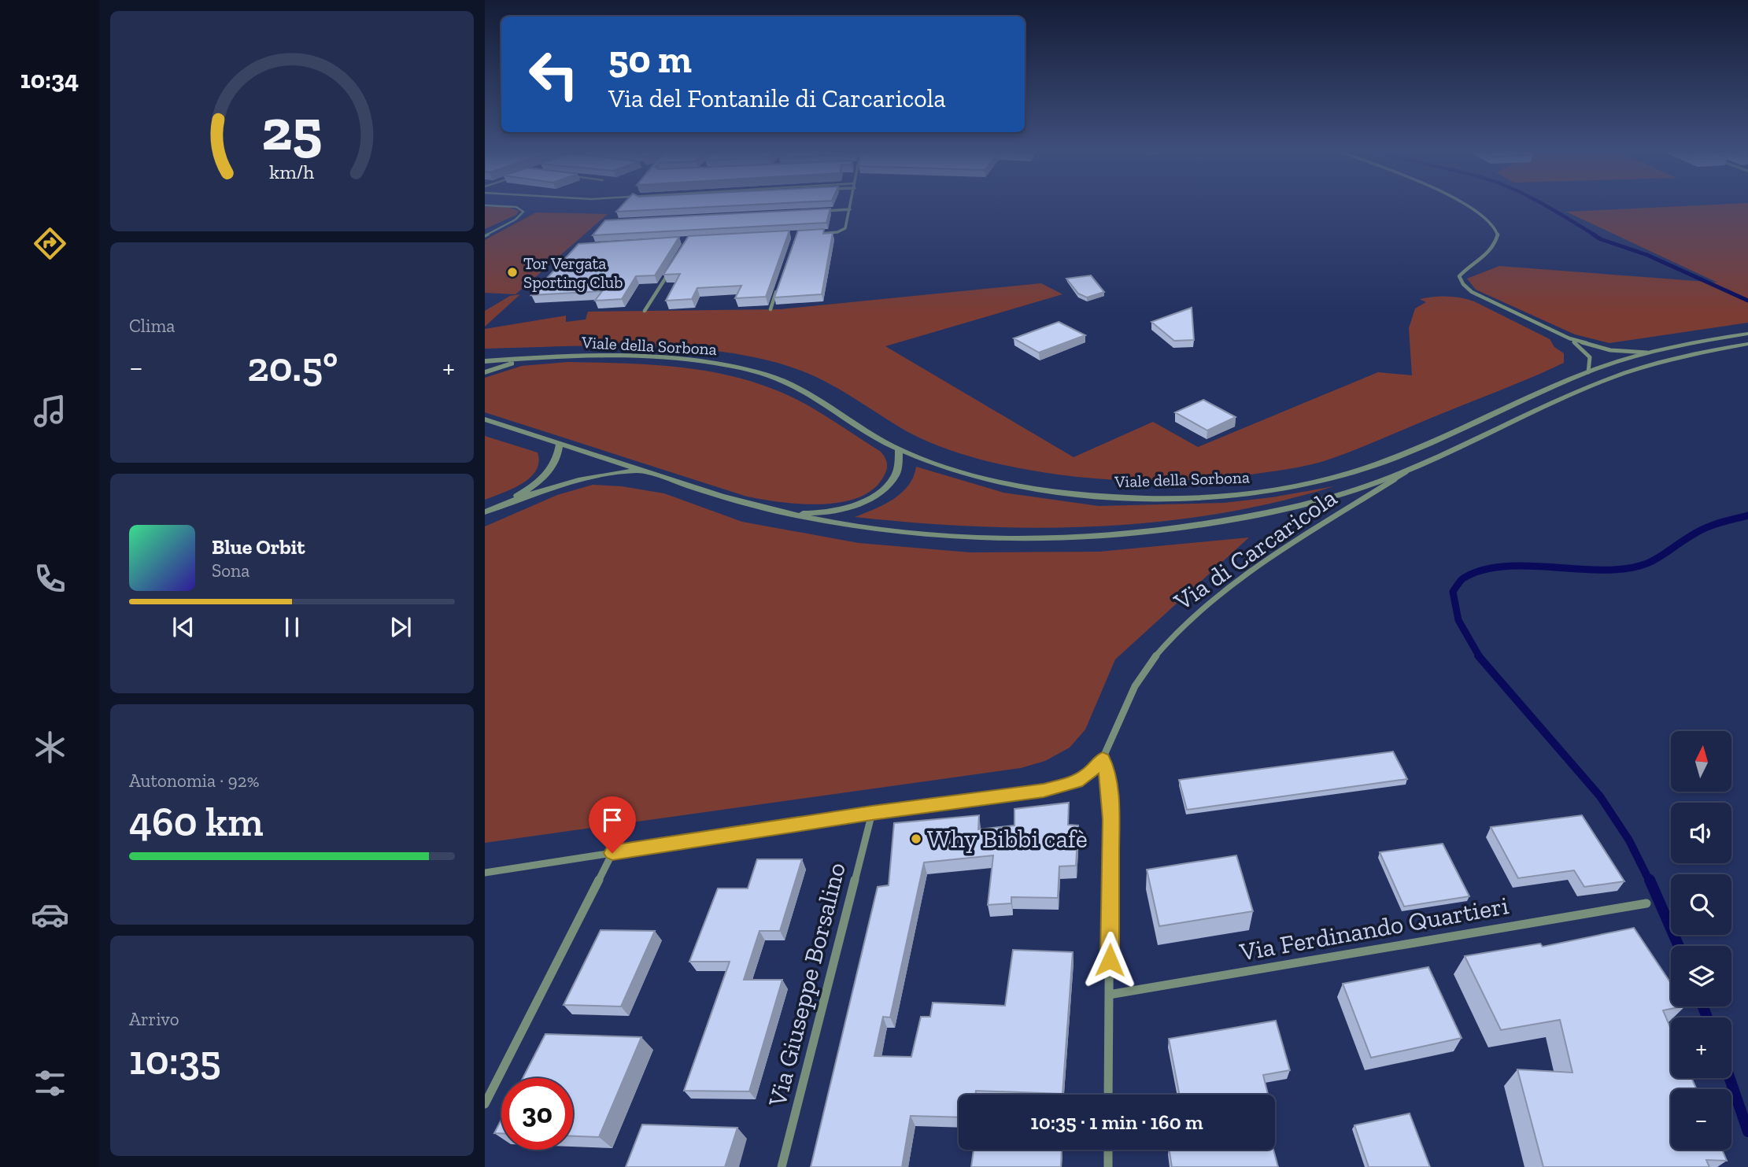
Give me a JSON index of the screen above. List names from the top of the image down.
{
  "streets": {
    "street": [
      "Viale della Sorbona",
      "Via di Carcaricola",
      "Via Ferdinando Quartieri",
      "Via Giuseppe Borsalino"
    ]
  },
  "crossings": [
    ["Viale della Sorbona", "Via di Carcaricola"]
  ],
  "places": ["Tor Vergata Sporting Club", "Why Bibbi cafè"],
  "north": "top",
  "page": {
    "tabs": "10:34",
    "turn": ["50 m", "Via del Fontanile di Carcaricola"],
    "tile": [
      "Clima",
      ["Autonomia · 92%", "460 km"],
      ["Arrivo", "10:35"]
    ],
    "heat": ["−", "20.5°", "+"],
    "song": ["Blue Orbit", "Sona"],
    "map_buttons": ["+", "−"],
    "limit": "30",
    "trip": "10:35 · 1 min · 160 m",
    "gauge": ["25", "km/h"]
  }
}
